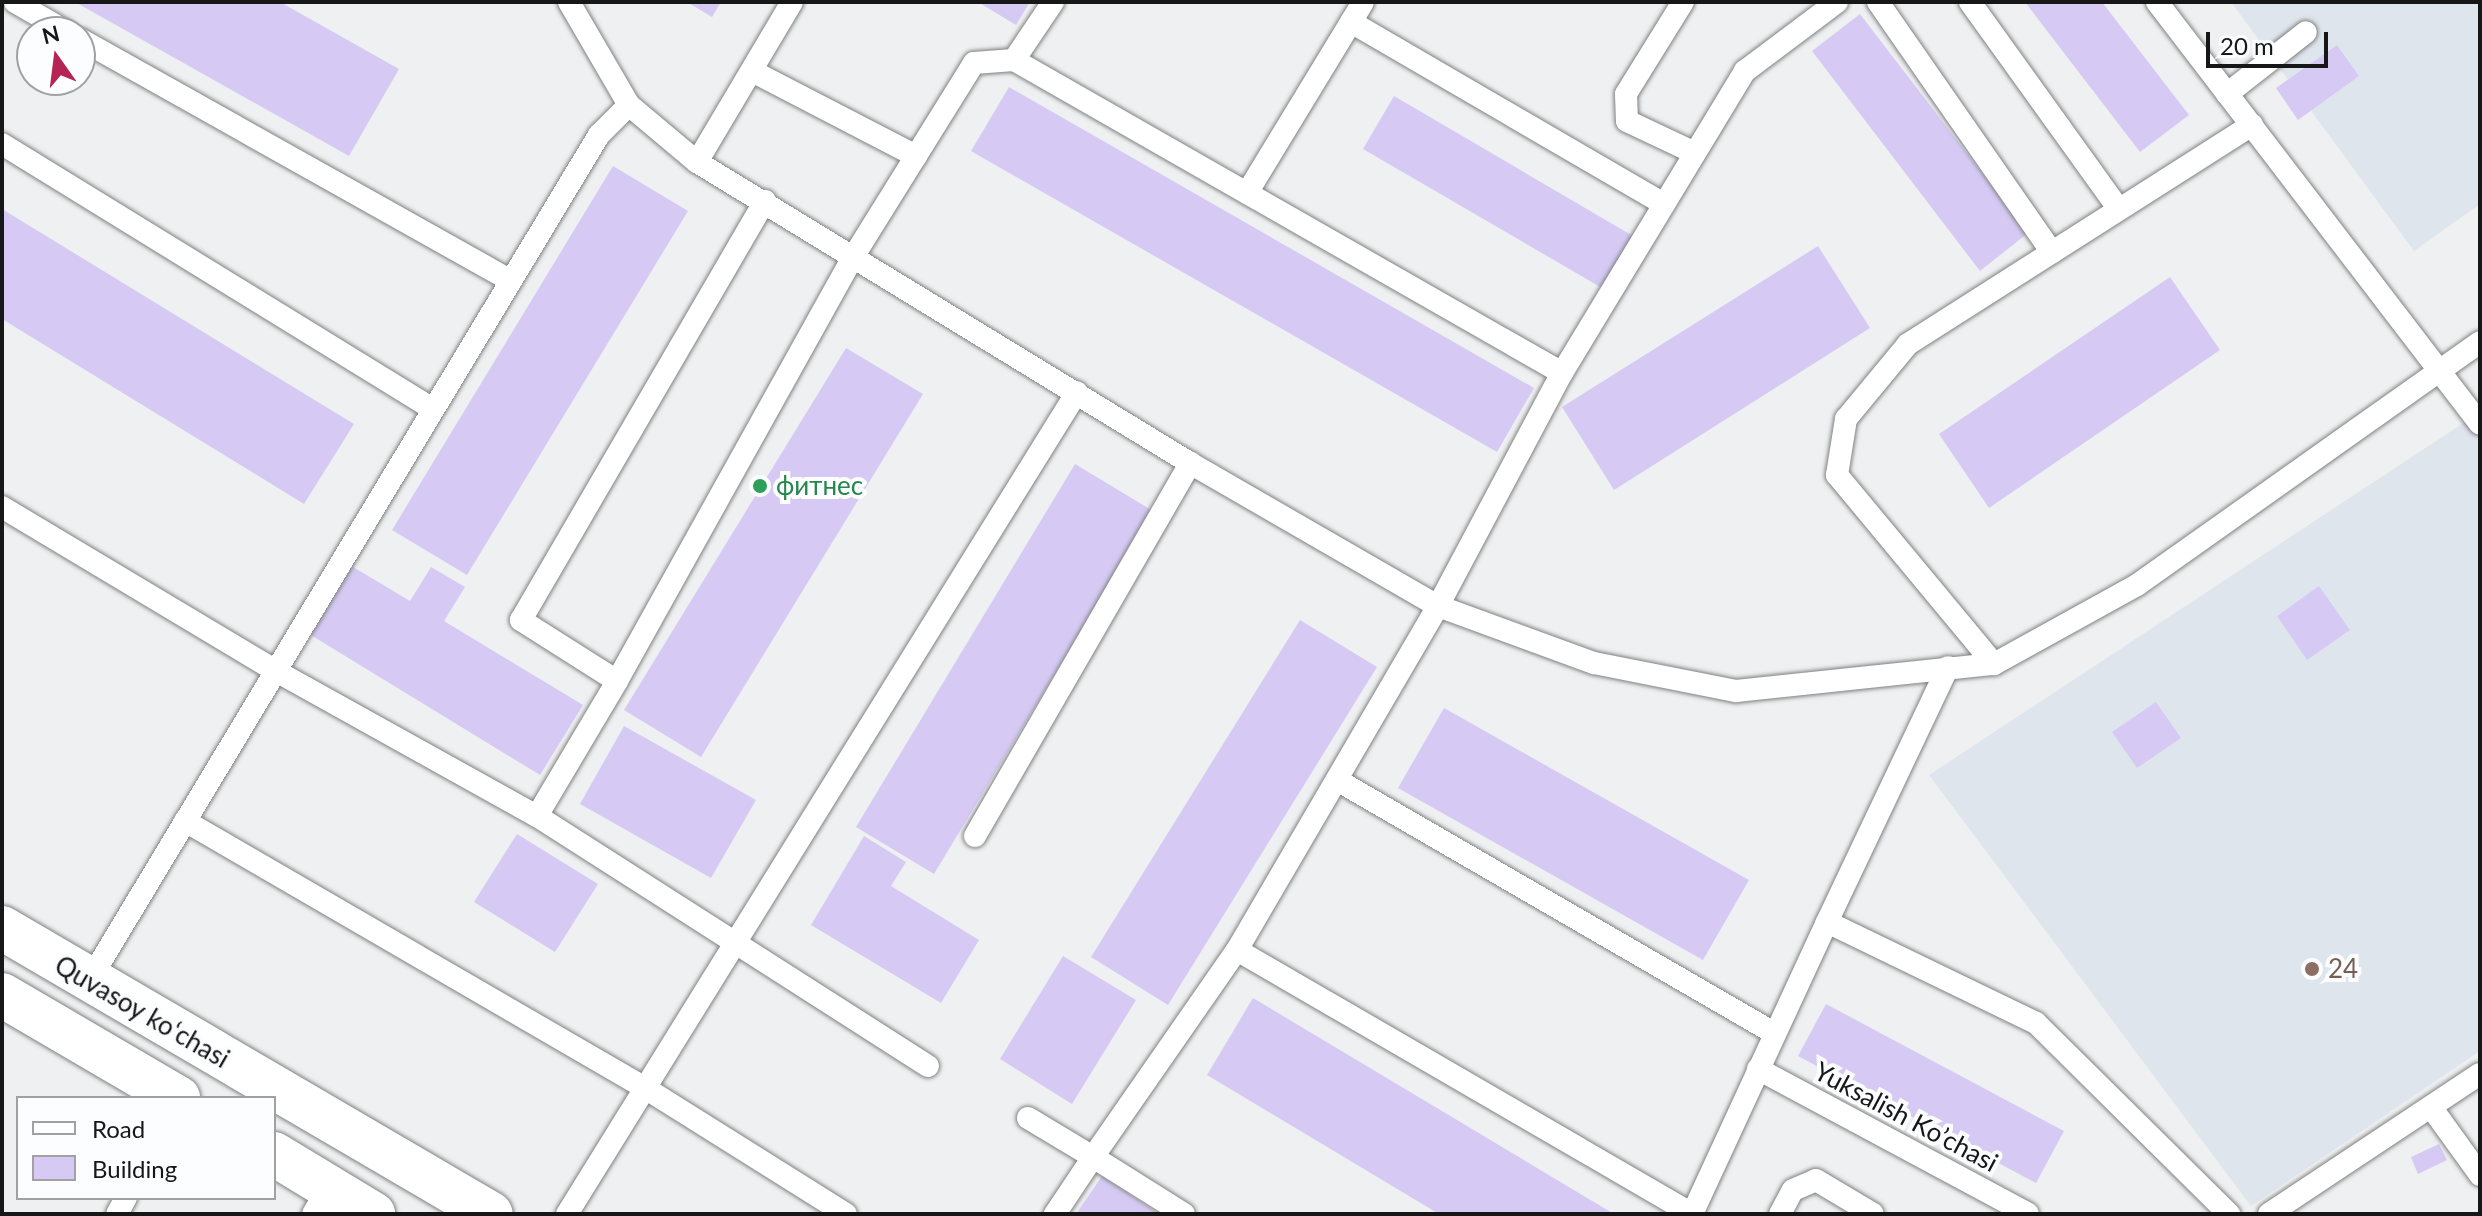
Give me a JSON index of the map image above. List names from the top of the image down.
{
  "streets": {
    "main road": ["Quvasoy koʻchasi"],
    "lane": ["Yuksalish Ko’chasi"]
  },
  "places": ["фитнес", "24"],
  "legend": ["Road", "Building"],
  "scale_bar": "20 m",
  "north": "top"
}
